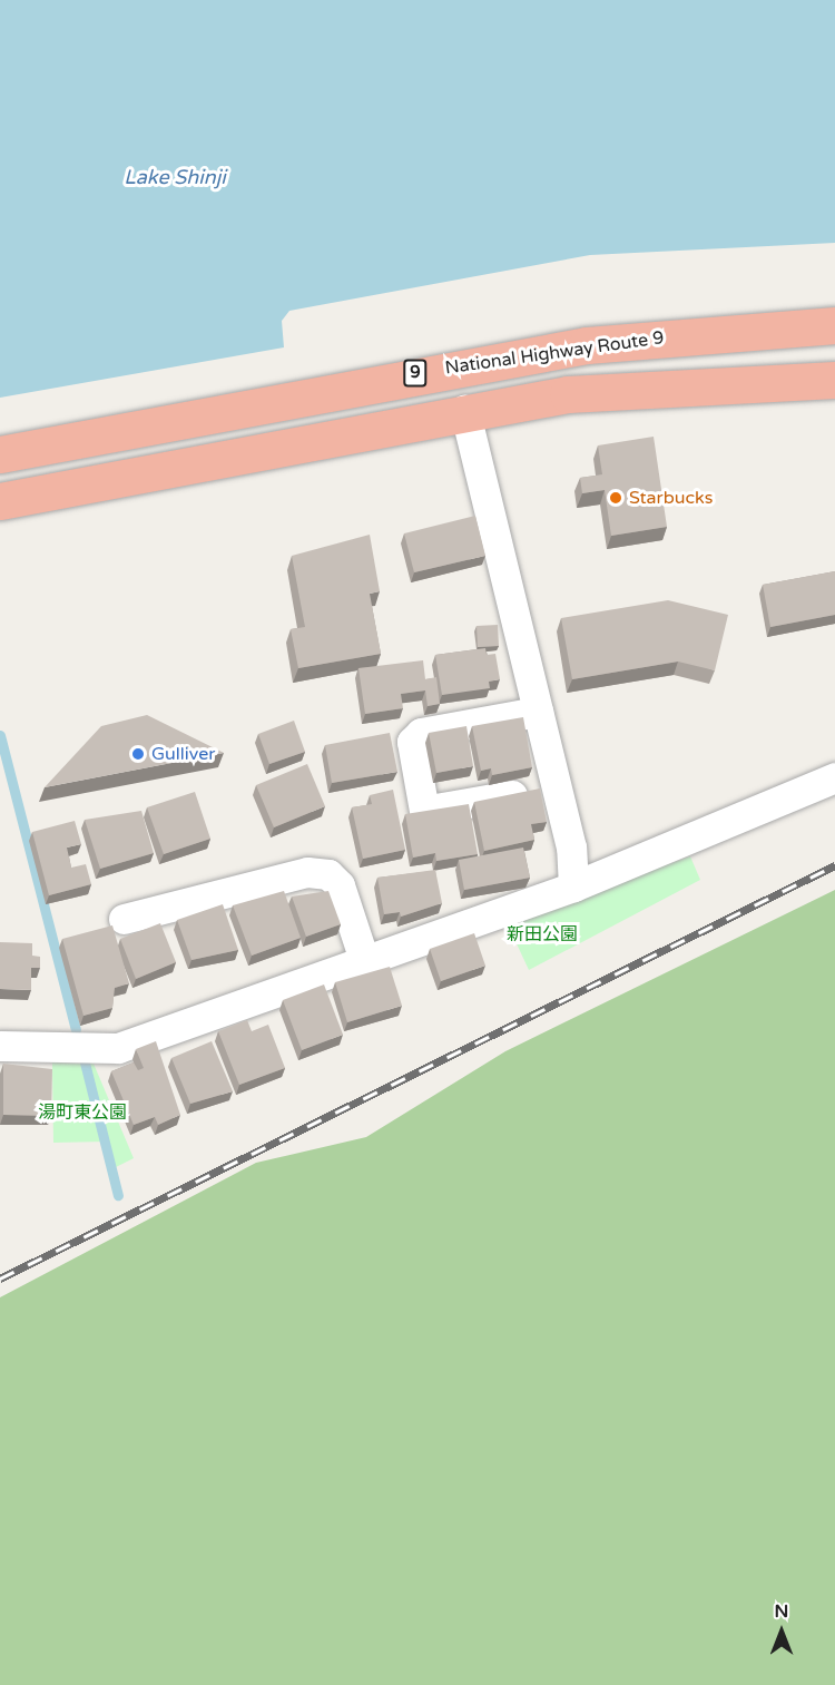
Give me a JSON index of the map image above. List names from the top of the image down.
{
  "streets": {
    "highway": ["National Highway Route 9", "9"]
  },
  "water": ["Lake Shinji"],
  "parks": ["新田公園", "湯町東公園"],
  "places": ["Starbucks", "Gulliver"],
  "north": "top"
}
